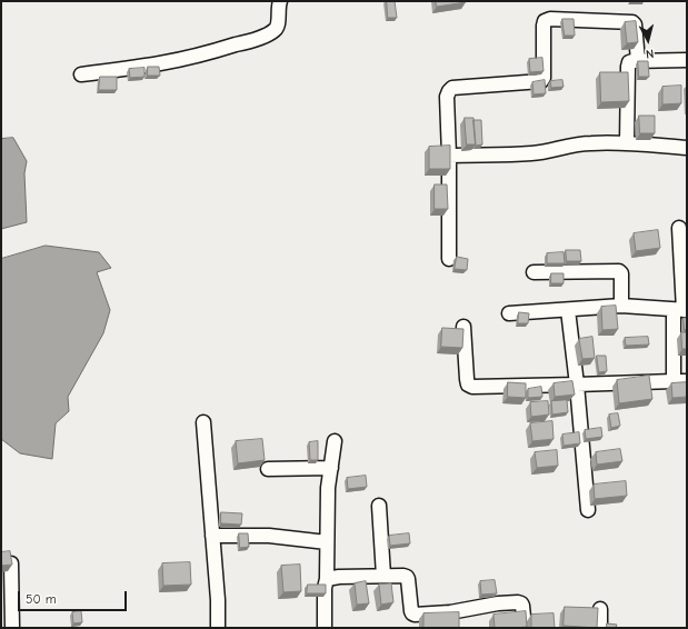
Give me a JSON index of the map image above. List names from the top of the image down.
{
  "scale_bar": "50 m",
  "north": "bottom"
}
